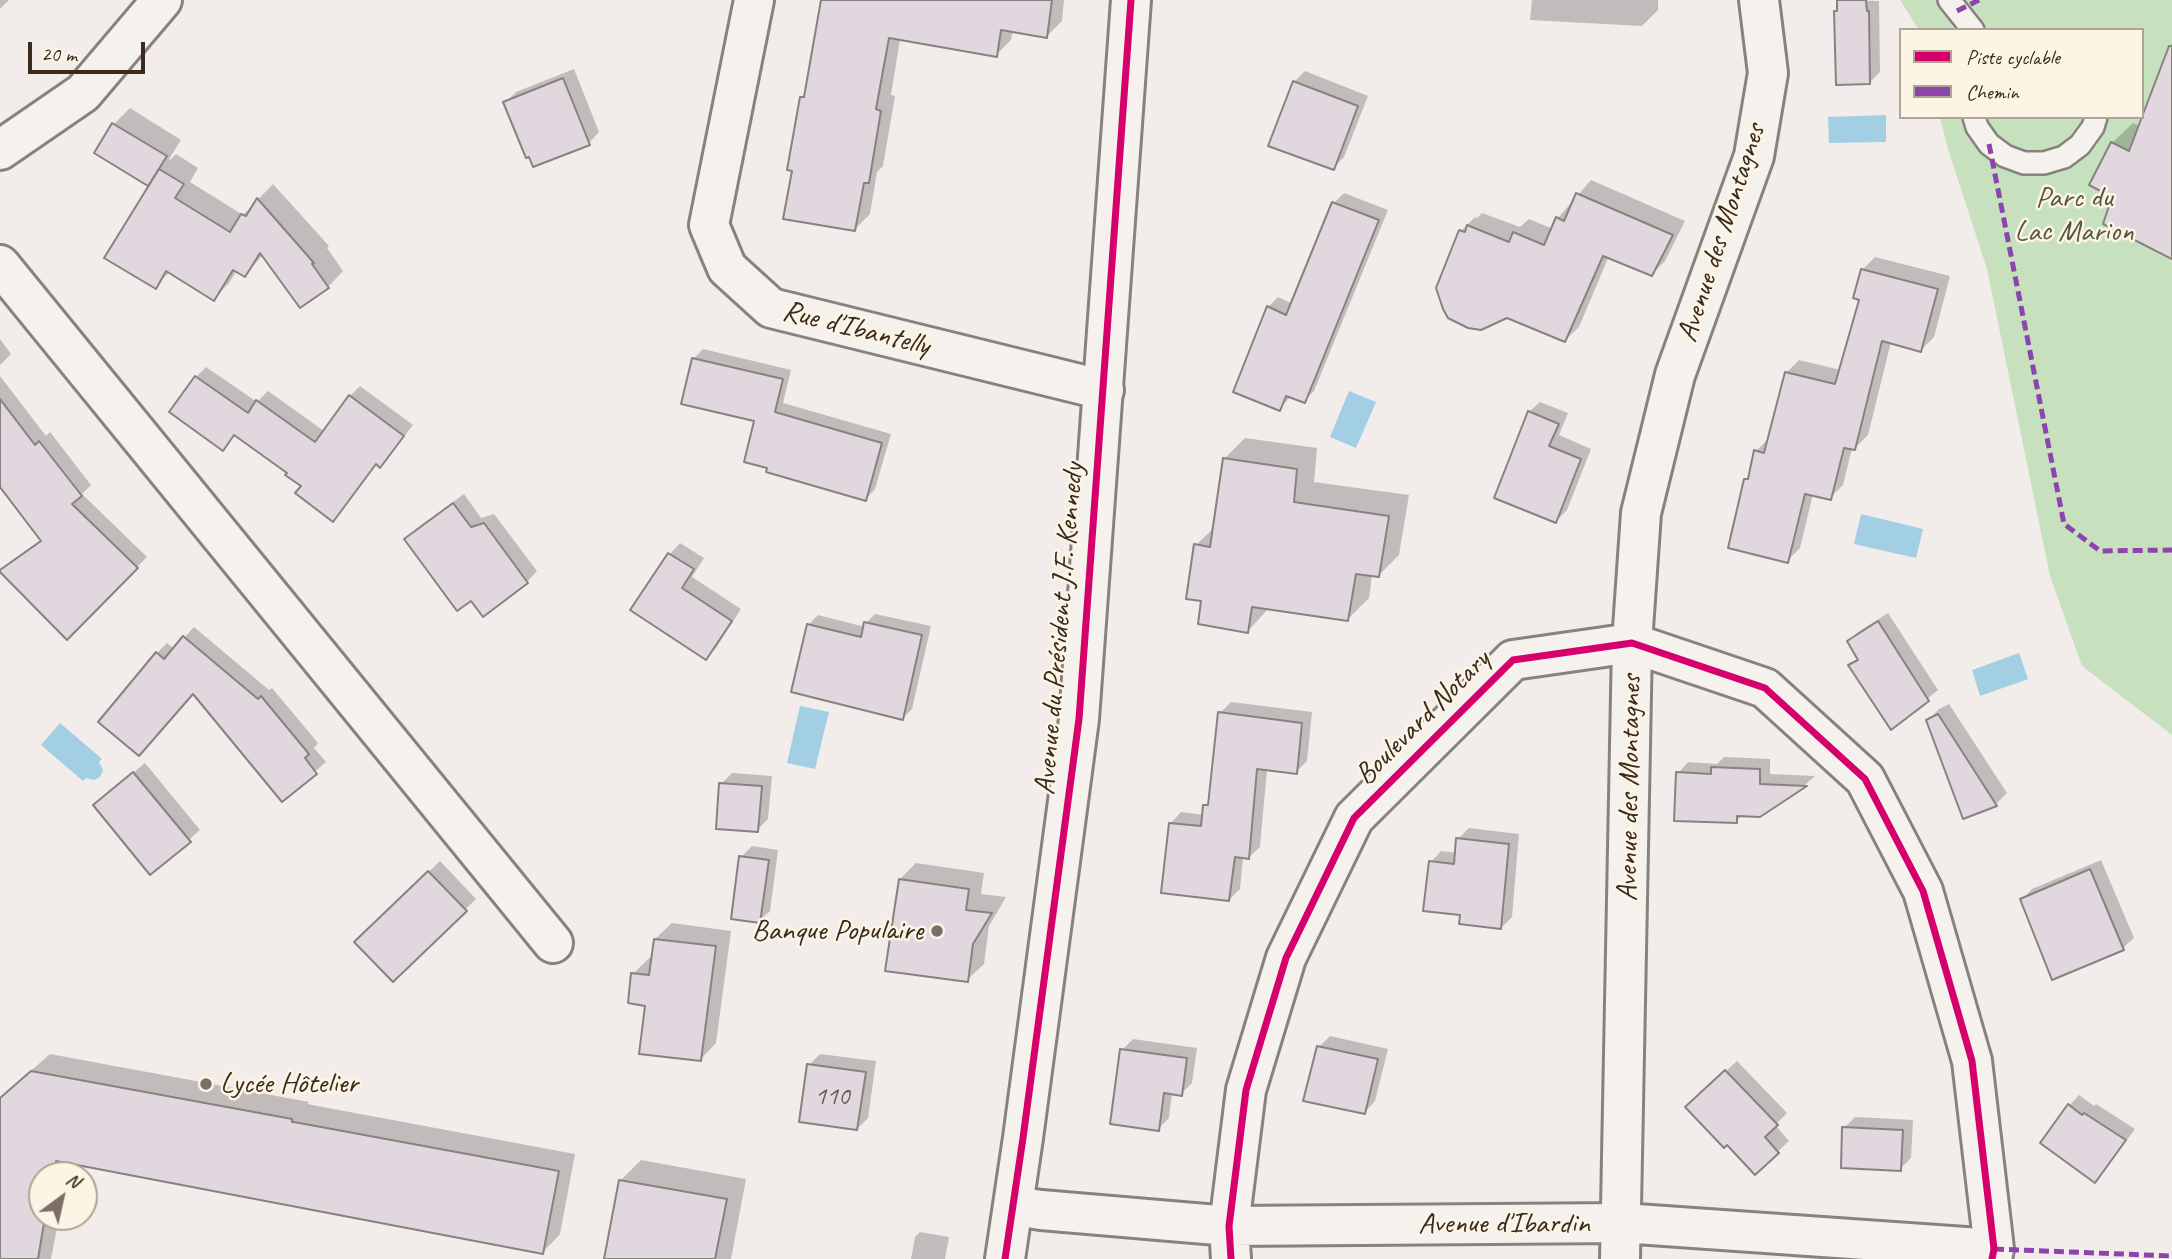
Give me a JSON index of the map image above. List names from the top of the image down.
{
  "streets": {
    "street": [
      "Avenue des Montagnes",
      "Rue d'Ibantelly",
      "Avenue du Président J.F. Kennedy",
      "Boulevard Notary",
      "Avenue d'Ibardin"
    ]
  },
  "crossings": [
    ["Avenue des Montagnes", "Boulevard Notary"],
    ["Avenue des Montagnes", "Avenue d'Ibardin"],
    ["Rue d'Ibantelly", "Avenue du Président J.F. Kennedy"],
    ["Avenue du Président J.F. Kennedy", "Avenue d'Ibardin"],
    ["Boulevard Notary", "Avenue d'Ibardin"]
  ],
  "parks": ["Parc du Lac Marion"],
  "places": ["Banque Populaire", "Lycée Hôtelier"],
  "house_numbers": ["110"],
  "legend": ["Piste cyclable", "Chemin"],
  "scale_bar": "20 m",
  "north": "top right"
}
